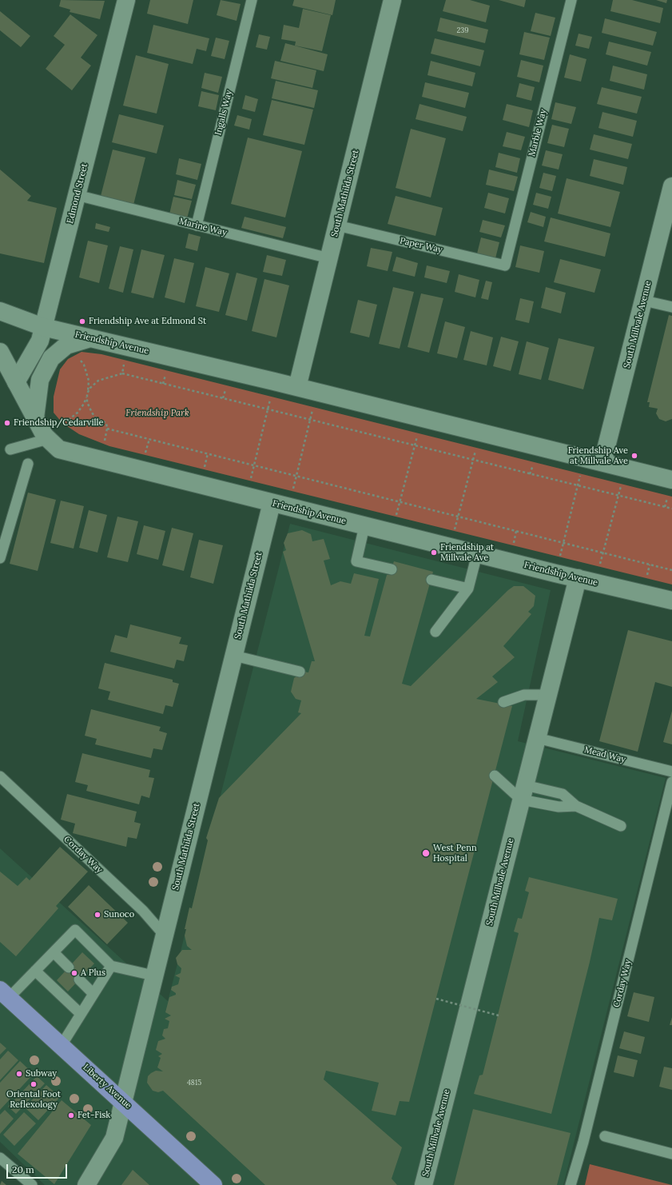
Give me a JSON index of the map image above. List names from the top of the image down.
{
  "streets": {
    "main road": ["Liberty Avenue"],
    "street": [
      "Edmond Street",
      "South Mathilda Street",
      "South Millvale Avenue",
      "Friendship Avenue"
    ],
    "lane": [
      "Ingalls Way",
      "Marble Way",
      "Marine Way",
      "Paper Way",
      "Mead Way",
      "Corday Way"
    ]
  },
  "crossings": [
    ["Ingalls Way", "Marine Way"],
    ["Marble Way", "Paper Way"],
    ["Edmond Street", "Marine Way"],
    ["Edmond Street", "Friendship Avenue"],
    ["South Mathilda Street", "Marine Way"],
    ["South Mathilda Street", "Paper Way"],
    ["South Mathilda Street", "Friendship Avenue"],
    ["South Mathilda Street", "Corday Way"],
    ["South Mathilda Street", "Liberty Avenue"],
    ["South Millvale Avenue", "Friendship Avenue"],
    ["South Millvale Avenue", "Mead Way"]
  ],
  "parks": ["Friendship Park"],
  "places": [
    "Friendship Ave at Edmond St",
    "Friendship/Cedarville",
    "Friendship Ave at Millvale Ave",
    "Friendship at Millvale Ave",
    "West Penn Hospital",
    "Sunoco",
    "A Plus",
    "Subway",
    "Oriental Foot Reflexology",
    "Fet-Fisk"
  ],
  "house_numbers": ["239", "4815"],
  "scale_bar": "20 m"
}
